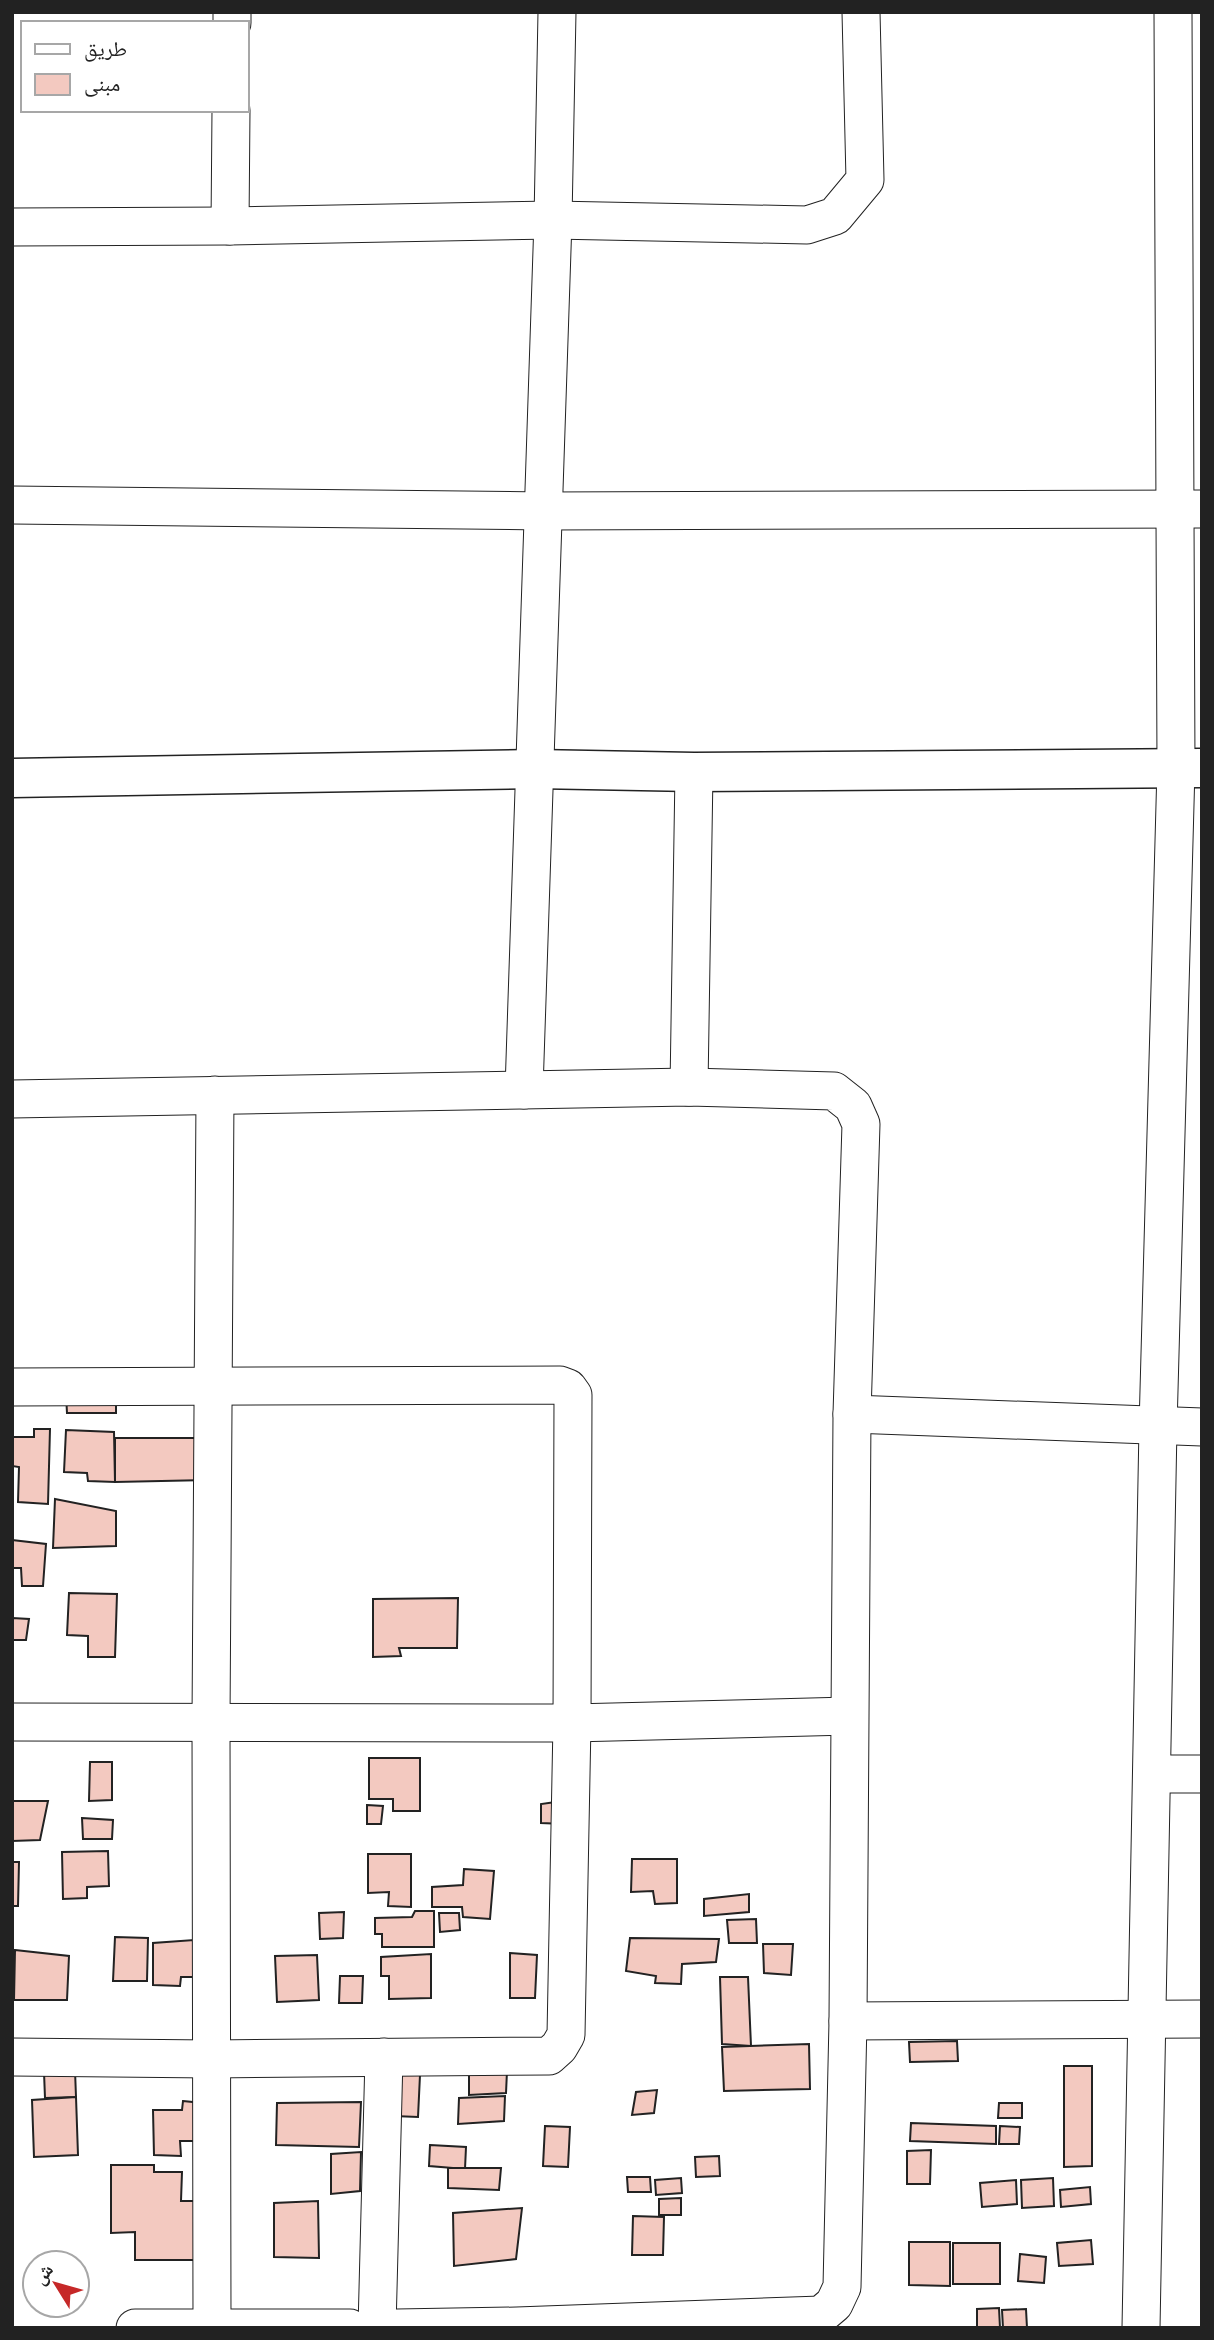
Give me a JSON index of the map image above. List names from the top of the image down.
{
  "legend": ["طريق", "مبنى"],
  "north": "top left"
}
